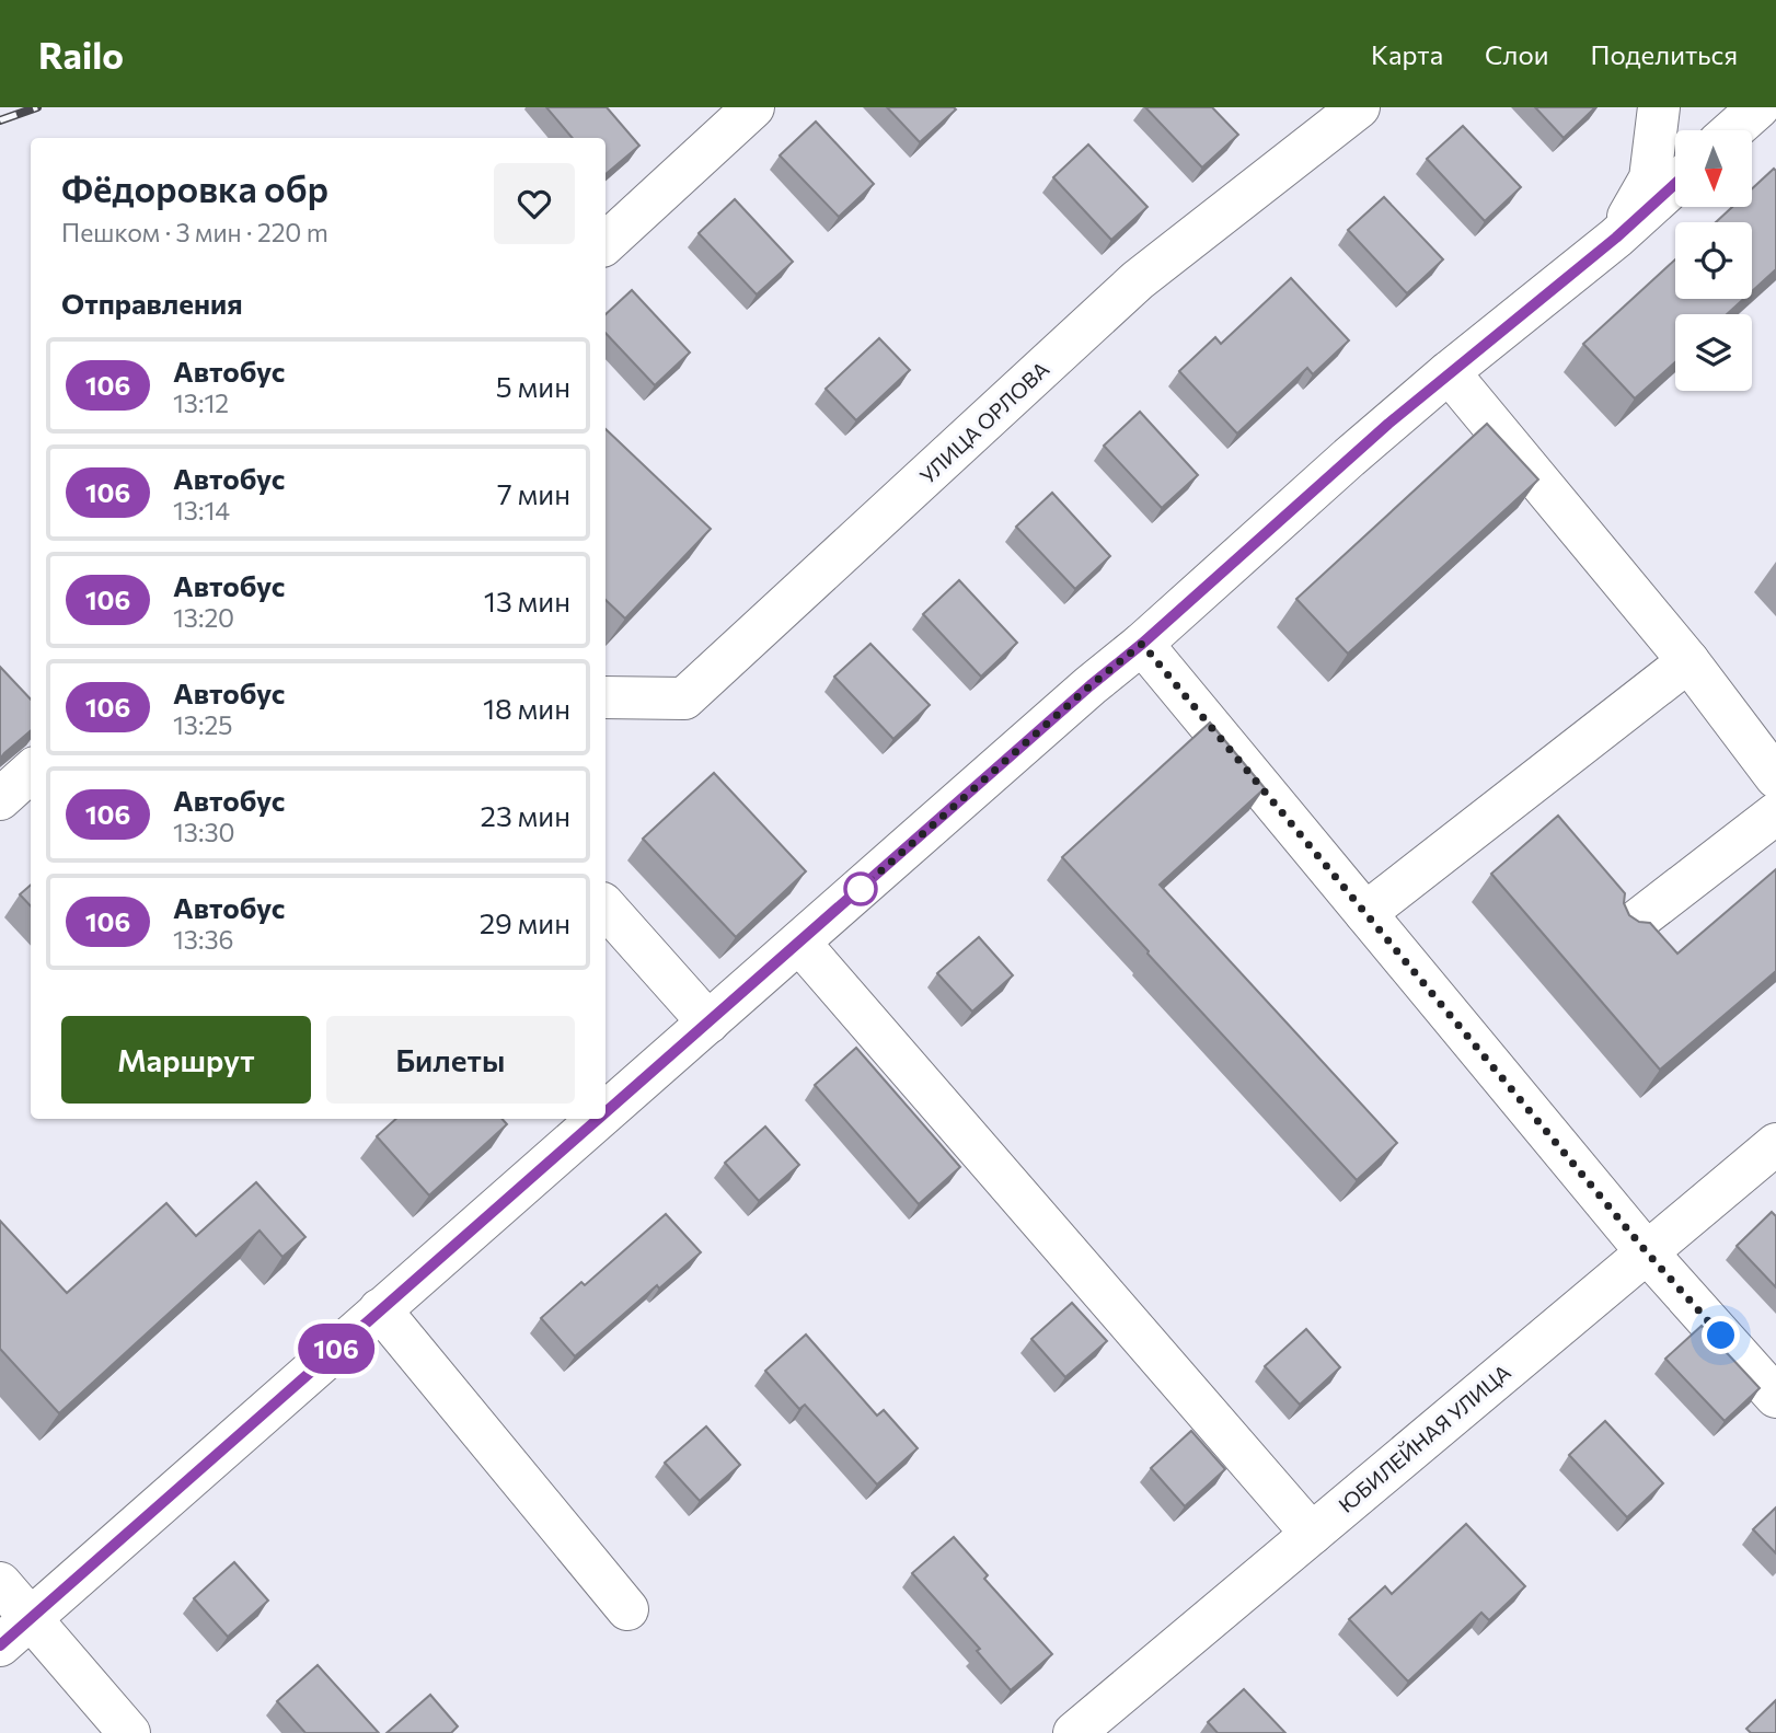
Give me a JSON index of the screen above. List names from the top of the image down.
{
  "streets": {
    "street": ["УЛИЦА ОРЛОВА", "ЮБИЛЕЙНАЯ УЛИЦА"]
  },
  "lines": ["bus line 106"],
  "north": "bottom",
  "page": {
    "header": "Railo",
    "nav": ["Карта", "Слои", "Поделиться"],
    "on_map": "106",
    "heading": [
      ["Фёдоровка обр", "Пешком · 3 мин · 220 m"],
      "Отправления"
    ],
    "list": [
      {
        "mark": "106",
        "name": "Автобус",
        "note": "13:12",
        "value": "5 мин"
      },
      {
        "mark": "106",
        "name": "Автобус",
        "note": "13:14",
        "value": "7 мин"
      },
      {
        "mark": "106",
        "name": "Автобус",
        "note": "13:20",
        "value": "13 мин"
      },
      {
        "mark": "106",
        "name": "Автобус",
        "note": "13:25",
        "value": "18 мин"
      },
      {
        "mark": "106",
        "name": "Автобус",
        "note": "13:30",
        "value": "23 мин"
      },
      {
        "mark": "106",
        "name": "Автобус",
        "note": "13:36",
        "value": "29 мин"
      }
    ],
    "buttons": ["Маршрут", "Билеты"]
  }
}
